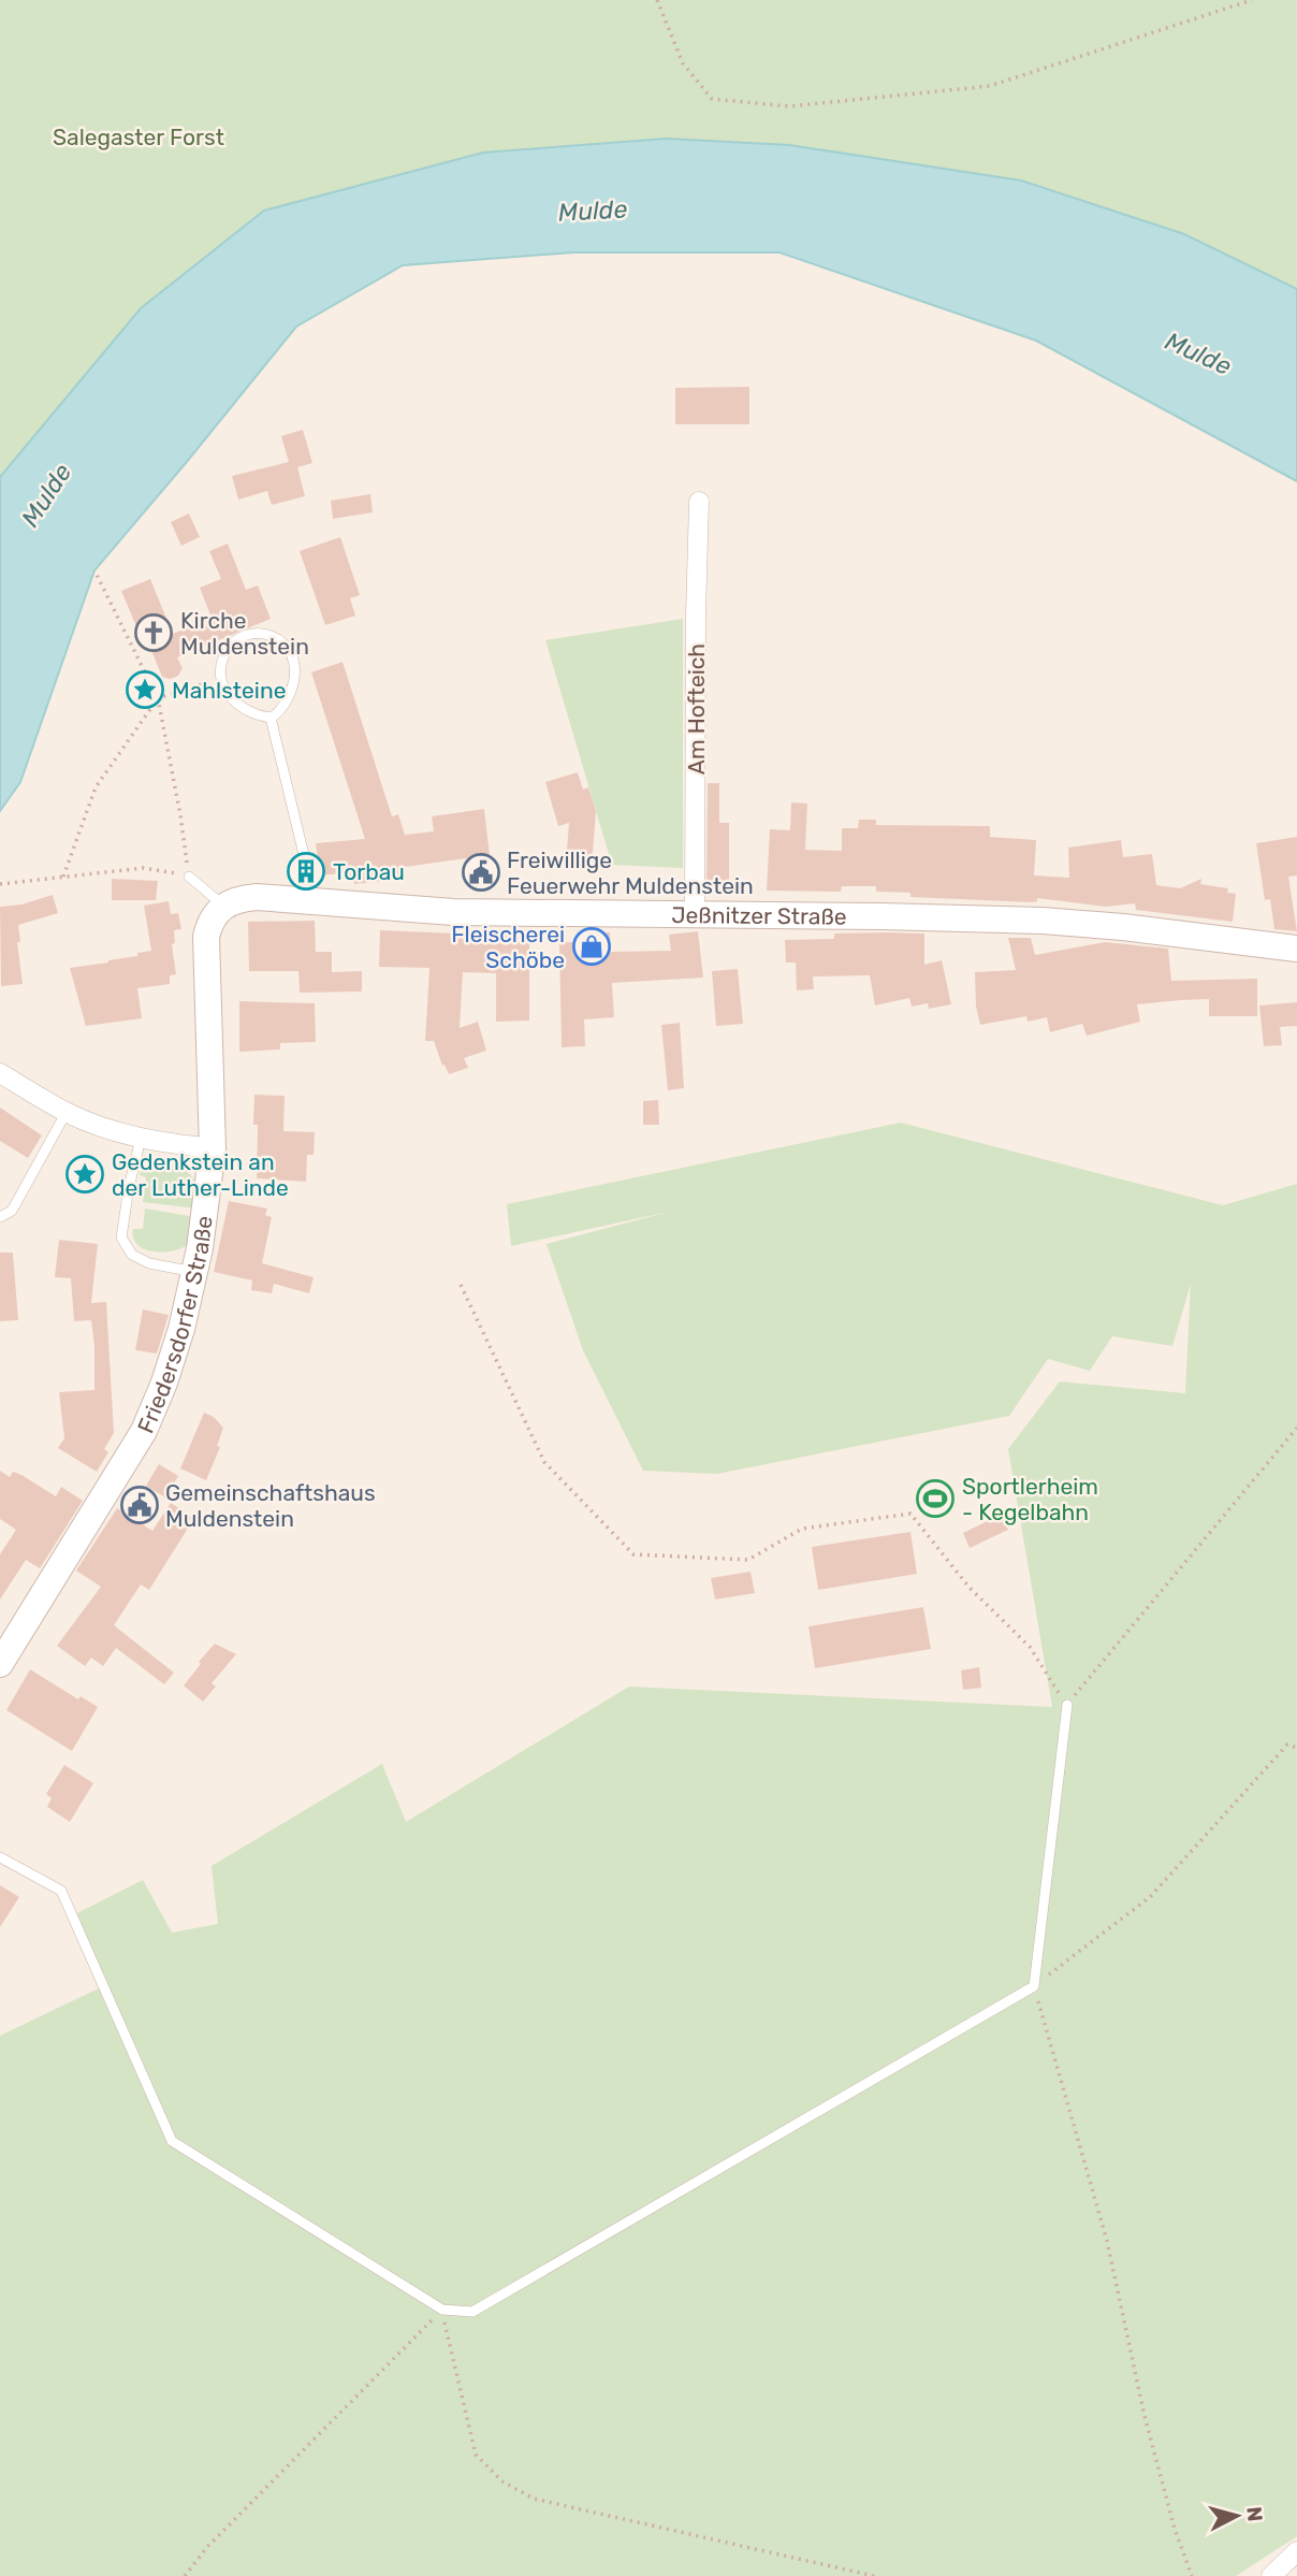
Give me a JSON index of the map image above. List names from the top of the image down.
{
  "streets": {
    "main road": ["Jeßnitzer Straße", "Friedersdorfer Straße"],
    "street": ["Am Hofteich"]
  },
  "crossings": [
    ["Am Hofteich", "Jeßnitzer Straße"],
    ["Jeßnitzer Straße", "Friedersdorfer Straße"]
  ],
  "water": ["Mulde"],
  "parks": ["Salegaster Forst"],
  "places": {
    "church": ["Kirche Muldenstein"],
    "place": ["Mahlsteine", "Gedenkstein an der Luther-Linde"],
    "building": ["Torbau"],
    "public building": ["Freiwillige Feuerwehr Muldenstein", "Gemeinschaftshaus Muldenstein"],
    "shop": ["Fleischerei Schöbe"],
    "sports": ["Sportlerheim - Kegelbahn"]
  },
  "north": "right"
}
